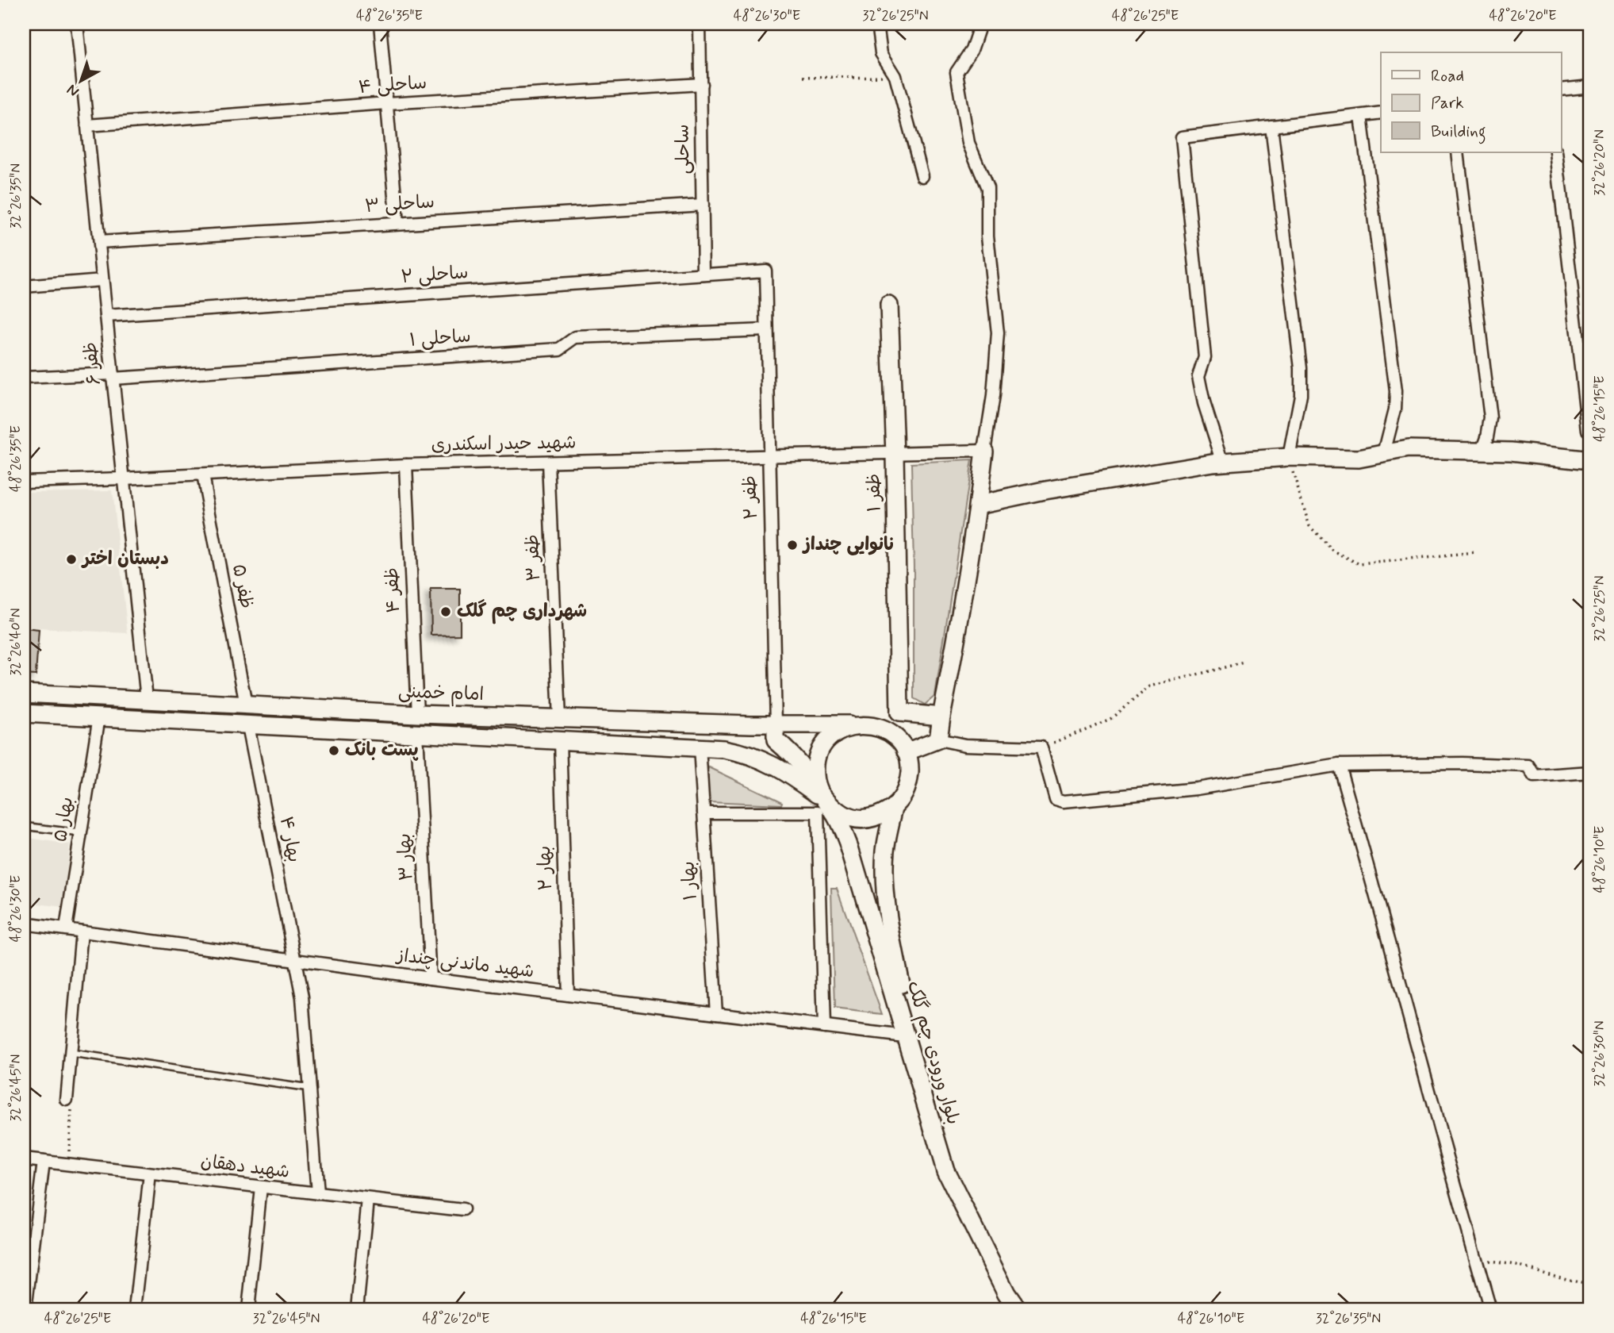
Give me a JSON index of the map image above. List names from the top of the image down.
{
  "streets": {
    "street": [
      "ساحلی ۴",
      "ساحلی",
      "ساحلی ۳",
      "ساحلی ۲",
      "ساحلی ۱",
      "ظفر ۶",
      "شهید حیدر اسکندری",
      "ظفر ۱",
      "ظفر ۲",
      "ظفر ۳",
      "ظفر ۵",
      "ظفر ۴",
      "امام خمینی",
      "بهار ۵",
      "بهار ۴",
      "بهار ۳",
      "بهار ۲",
      "بهار ۱",
      "شهید ماندنی چنداز",
      "بلوار ورودی چم گلک",
      "شهید دهقان"
    ]
  },
  "crossings": [
    ["ساحلی ۴", "ساحلی"],
    ["ساحلی ۴", "ظفر ۶"],
    ["ساحلی", "ساحلی ۳"],
    ["ساحلی", "ساحلی ۲"],
    ["ساحلی ۳", "ظفر ۶"],
    ["ساحلی ۲", "ظفر ۶"],
    ["ساحلی ۲", "ظفر ۲"],
    ["ساحلی ۱", "ظفر ۶"],
    ["ساحلی ۱", "ظفر ۲"],
    ["ظفر ۶", "شهید حیدر اسکندری"],
    ["ظفر ۶", "امام خمینی"],
    ["شهید حیدر اسکندری", "ظفر ۱"],
    ["شهید حیدر اسکندری", "ظفر ۲"],
    ["شهید حیدر اسکندری", "ظفر ۳"],
    ["شهید حیدر اسکندری", "ظفر ۵"],
    ["شهید حیدر اسکندری", "ظفر ۴"],
    ["ظفر ۲", "امام خمینی"],
    ["ظفر ۳", "امام خمینی"],
    ["ظفر ۵", "امام خمینی"],
    ["ظفر ۴", "امام خمینی"],
    ["امام خمینی", "بلوار ورودی چم گلک"],
    ["بهار ۵", "شهید ماندنی چنداز"],
    ["بهار ۴", "شهید ماندنی چنداز"],
    ["بهار ۴", "شهید دهقان"],
    ["بهار ۳", "شهید ماندنی چنداز"],
    ["بهار ۲", "شهید ماندنی چنداز"],
    ["بهار ۱", "شهید ماندنی چنداز"],
    ["شهید ماندنی چنداز", "بلوار ورودی چم گلک"]
  ],
  "places": [
    "نانوایی چنداز",
    "دبستان اختر",
    "شهرداری چم گلک",
    "پست بانک"
  ],
  "legend": ["Road", "Park", "Building"],
  "north": "bottom left",
  "coordinates": [
    "48°26'35\"E",
    "48°26'30\"E",
    "32°26'25\"N",
    "48°26'25\"E",
    "48°26'20\"E",
    "32°26'20\"N",
    "32°26'35\"N",
    "48°26'15\"E",
    "32°26'40\"N",
    "48°26'10\"E",
    "32°26'30\"N",
    "32°26'45\"N"
  ]
}
